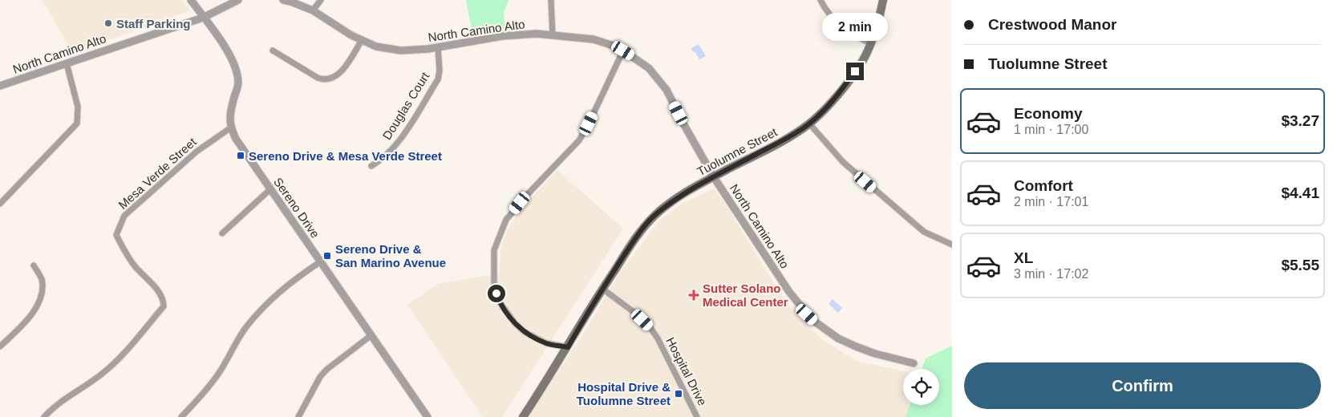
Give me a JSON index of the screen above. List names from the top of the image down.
{
  "streets": {
    "main road": ["Tuolumne Street"],
    "street": [
      "North Camino Alto",
      "Douglas Court",
      "Mesa Verde Street",
      "Sereno Drive",
      "Hospital Drive"
    ]
  },
  "crossings": [
    ["North Camino Alto", "Douglas Court"],
    ["North Camino Alto", "Tuolumne Street"],
    ["Tuolumne Street", "Hospital Drive"],
    ["Mesa Verde Street", "Sereno Drive"]
  ],
  "places": {
    "other": ["Staff Parking"],
    "transit": ["Sereno Drive & Mesa Verde Street", "Sereno Drive & San Marino Avenue", "Hospital Drive & Tuolumne Street"],
    "health": ["Sutter Solano Medical Center"]
  },
  "page": {
    "banner": ["Crestwood Manor", "Tuolumne Street"],
    "bubble": "2 min",
    "list": [
      {
        "name": "Economy",
        "note": "1 min · 17:00",
        "value": "$3.27"
      },
      {
        "name": "Comfort",
        "note": "2 min · 17:01",
        "value": "$4.41"
      },
      {
        "name": "XL",
        "note": "3 min · 17:02",
        "value": "$5.55"
      }
    ],
    "buttons": "Confirm"
  }
}
